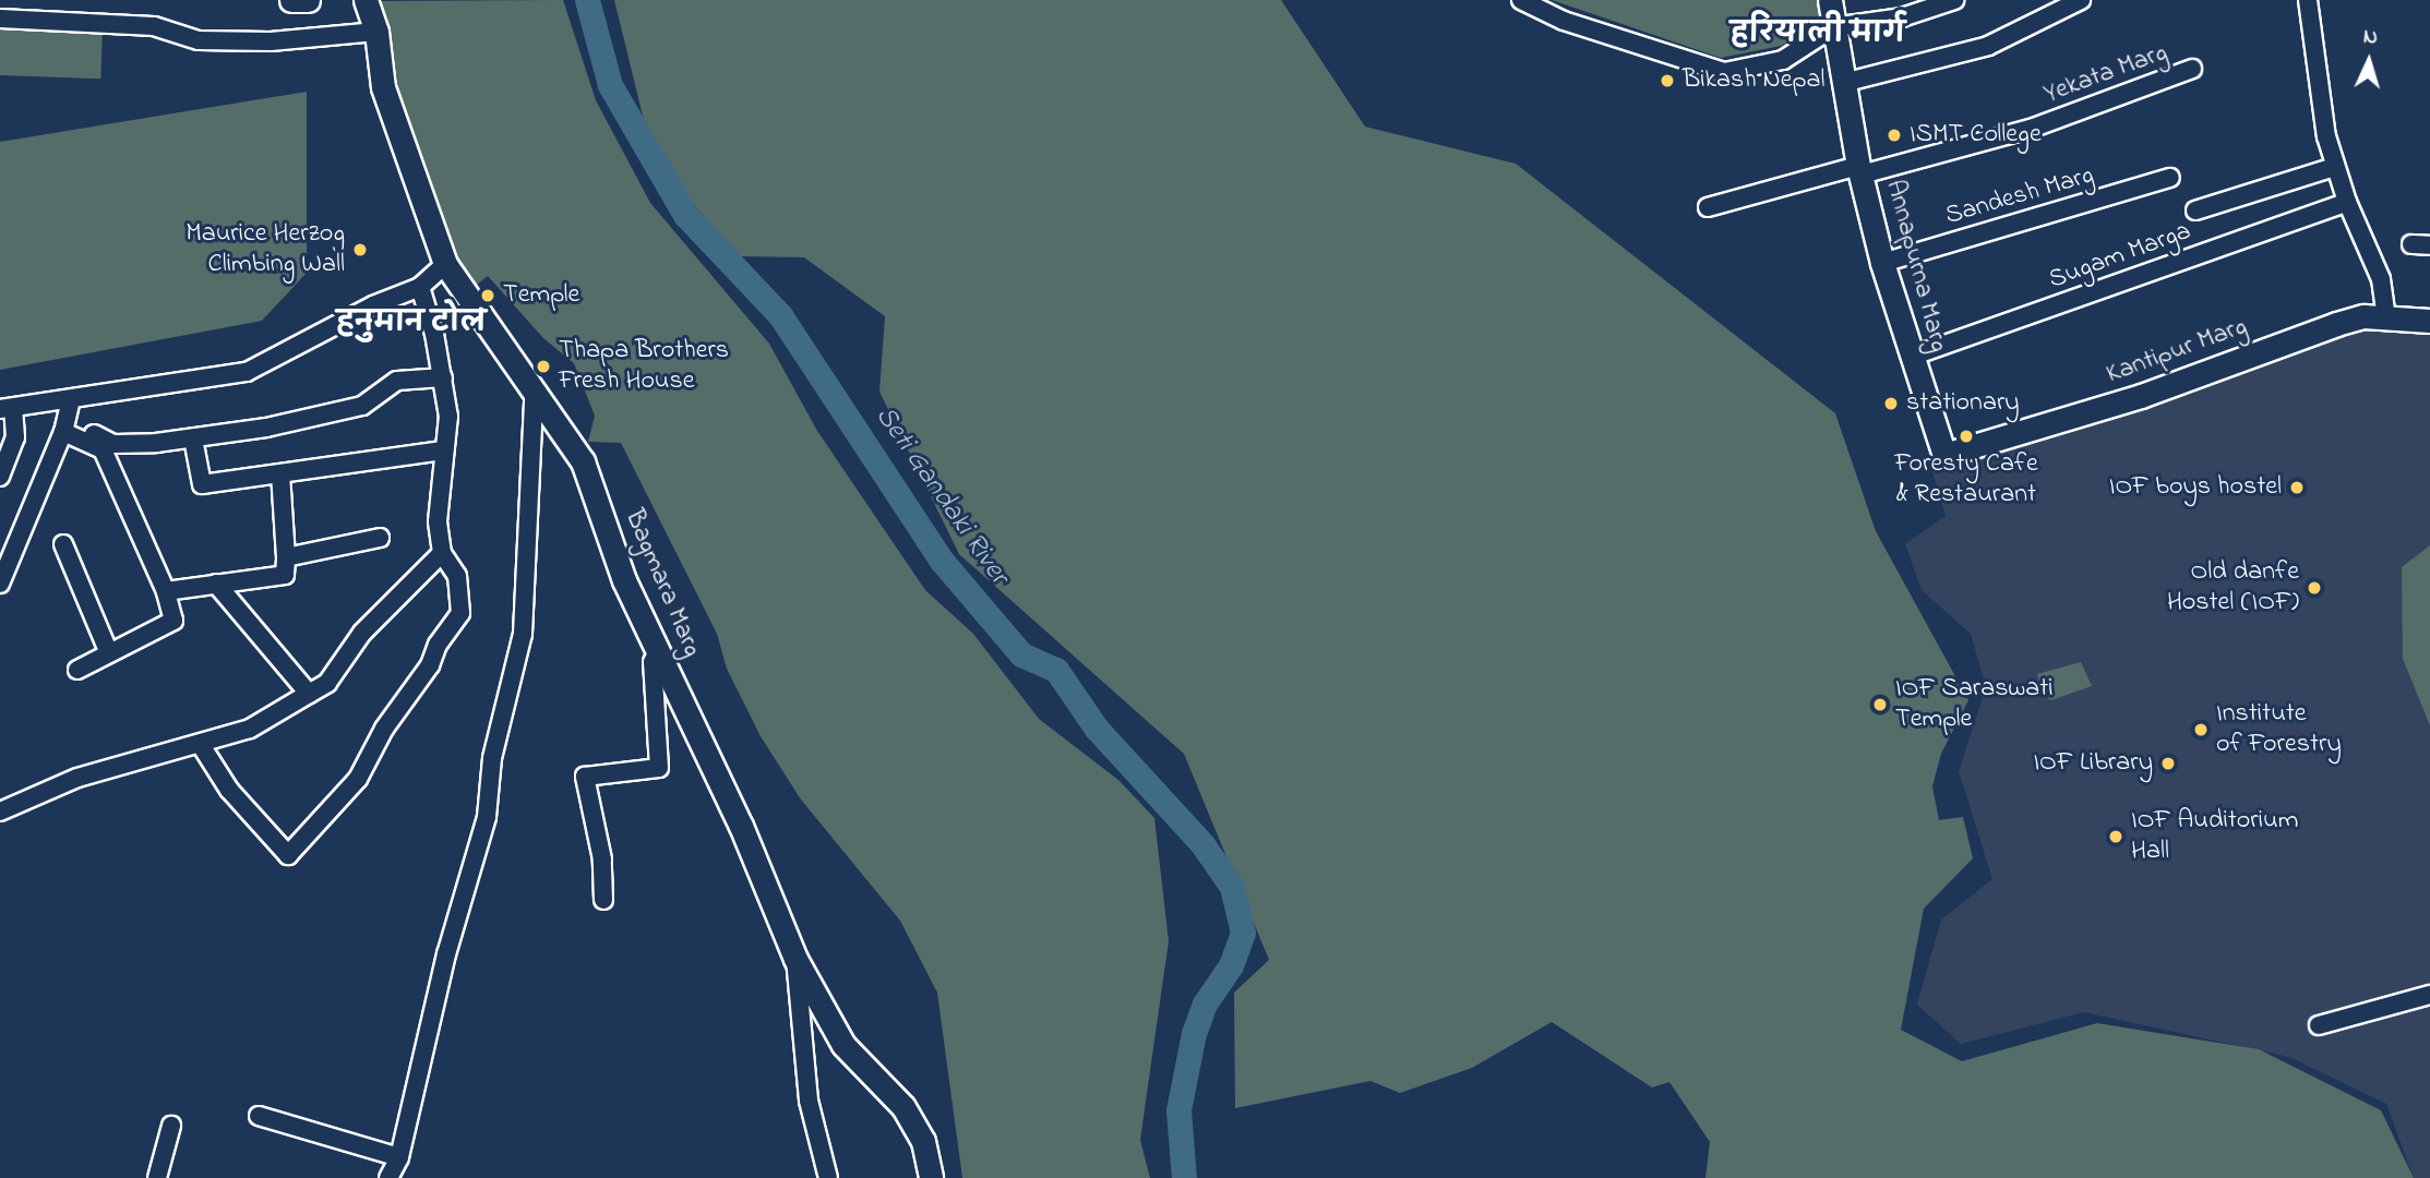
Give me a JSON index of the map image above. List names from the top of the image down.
{
  "streets": {
    "main road": ["Annapurna Marg", "Kantipur Marg", "Bagmara Marg"],
    "street": ["Yekata Marg", "Sandesh Marg", "Sugam Marga"]
  },
  "crossings": [
    ["Yekata Marg", "Annapurna Marg"],
    ["Sandesh Marg", "Annapurna Marg"],
    ["Sugam Marga", "Annapurna Marg"],
    ["Annapurna Marg", "Kantipur Marg"]
  ],
  "districts": ["हरियाली मार्ग", "हनुमान टोल"],
  "water": ["Seti Gandaki River"],
  "places": [
    "Bikash Nepal",
    "ISMT College",
    "Maurice Herzog Climbing Wall",
    "Temple",
    "Thapa Brothers Fresh House",
    "stationary",
    "Foresty Cafe & Restaurant",
    "IOF boys hostel",
    "Old danfe Hostel (IOF)",
    "IOF Saraswati Temple",
    "Institute of Forestry",
    "IOF Library",
    "IOF Auditorium Hall"
  ],
  "north": "top"
}
